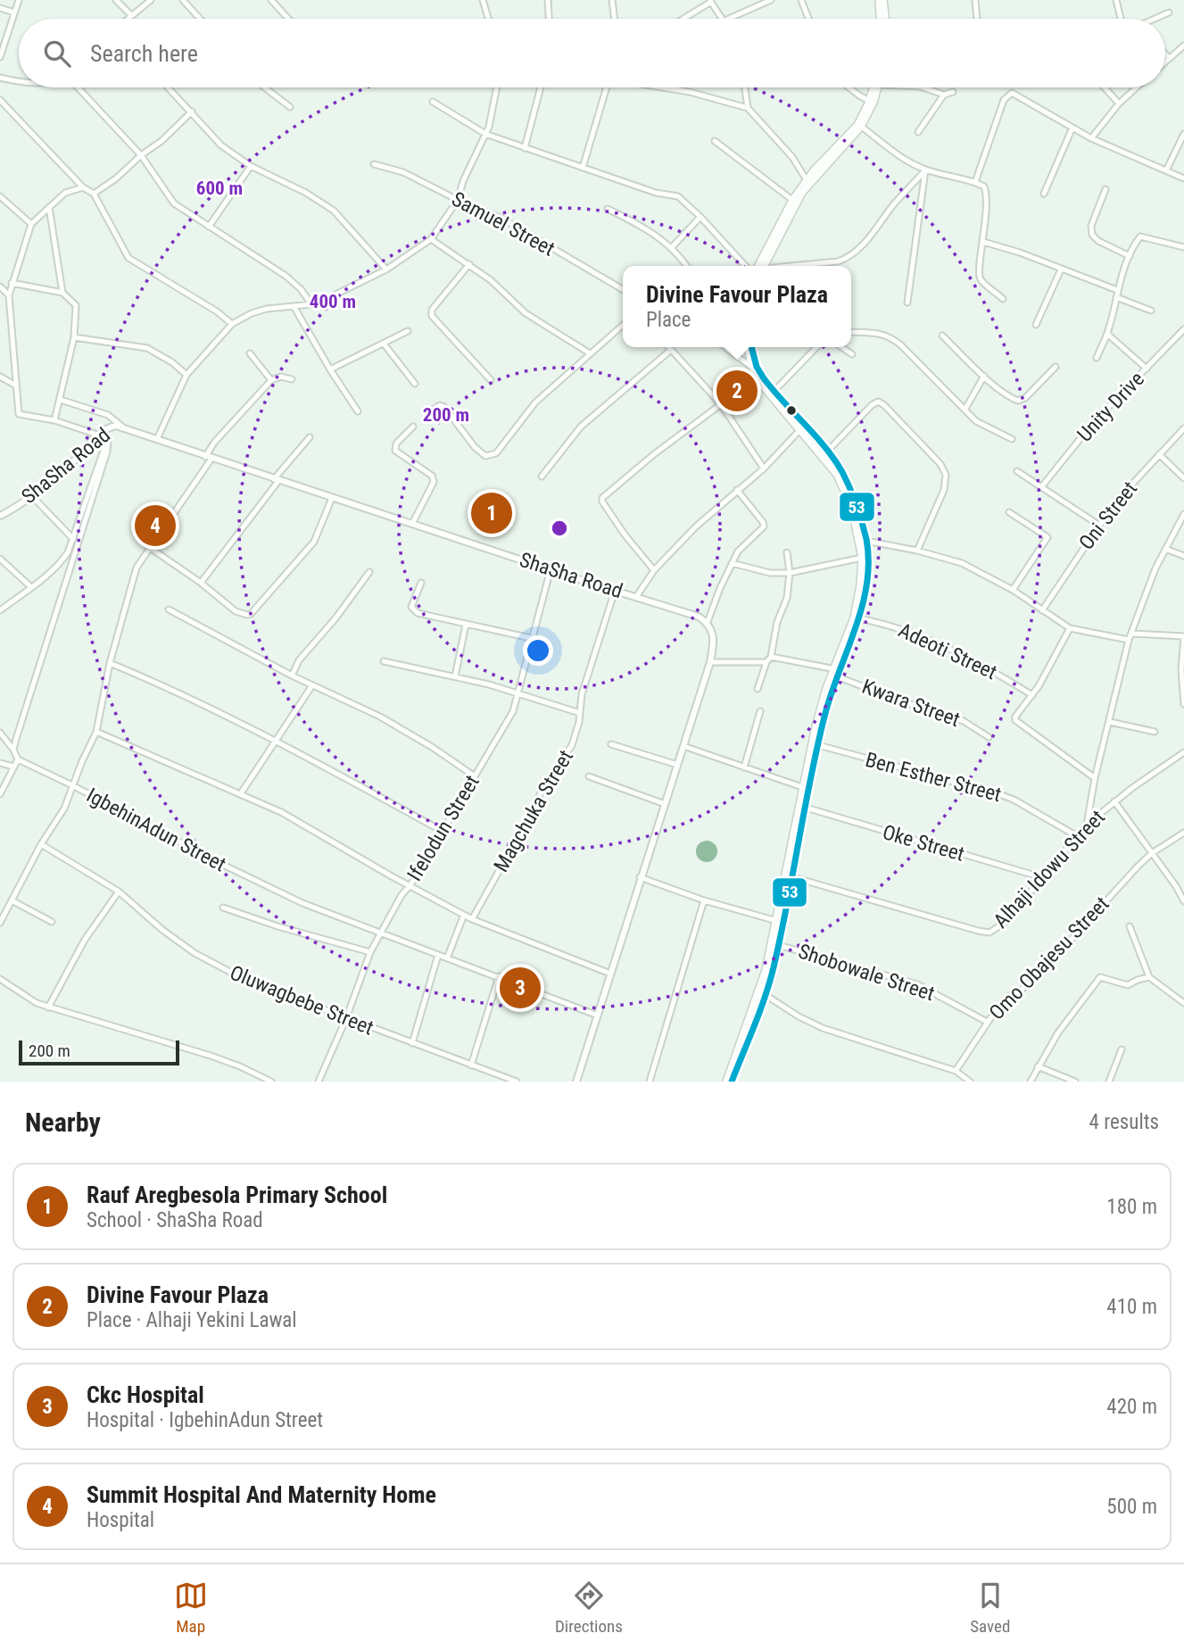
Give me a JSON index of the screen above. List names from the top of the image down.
{
  "streets": {
    "street": [
      "Samuel Street",
      "Unity Drive",
      "ShaSha Road",
      "Oni Street",
      "Adeoti Street",
      "Kwara Street",
      "Ben Esther Street",
      "Magchuka Street",
      "Ifelodun Street",
      "IgbehinAdun Street",
      "Oke Street",
      "Alhaji Idowu Street",
      "Omo Obajesu Street",
      "Shobowale Street",
      "Oluwagbebe Street"
    ]
  },
  "crossings": [
    ["ShaSha Road", "Magchuka Street"],
    ["ShaSha Road", "Ifelodun Street"],
    ["Ben Esther Street", "Alhaji Idowu Street"],
    ["Ifelodun Street", "IgbehinAdun Street"],
    ["Ifelodun Street", "Oluwagbebe Street"],
    ["Oke Street", "Alhaji Idowu Street"],
    ["Omo Obajesu Street", "Shobowale Street"]
  ],
  "lines": ["transit line 53"],
  "scale_bar": "200 m",
  "page": {
    "search": "Search here",
    "popup": ["Divine Favour Plaza", "Place"],
    "pins": [
      "2",
      "1",
      "4",
      "3"
    ],
    "scale": "200 m",
    "heading": ["Nearby", "4 results"],
    "list": [
      {
        "mark": "1",
        "name": "Rauf Aregbesola Primary School",
        "note": "School · ShaSha Road",
        "value": "180 m"
      },
      {
        "mark": "2",
        "name": "Divine Favour Plaza",
        "note": "Place · Alhaji Yekini Lawal",
        "value": "410 m"
      },
      {
        "mark": "3",
        "name": "Ckc Hospital",
        "note": "Hospital · IgbehinAdun Street",
        "value": "420 m"
      },
      {
        "mark": "4",
        "name": "Summit Hospital And Maternity Home",
        "note": "Hospital",
        "value": "500 m"
      }
    ],
    "nav": ["Map", "Directions", "Saved"]
  },
  "rings": ["600 m", "400 m", "200 m"]
}
